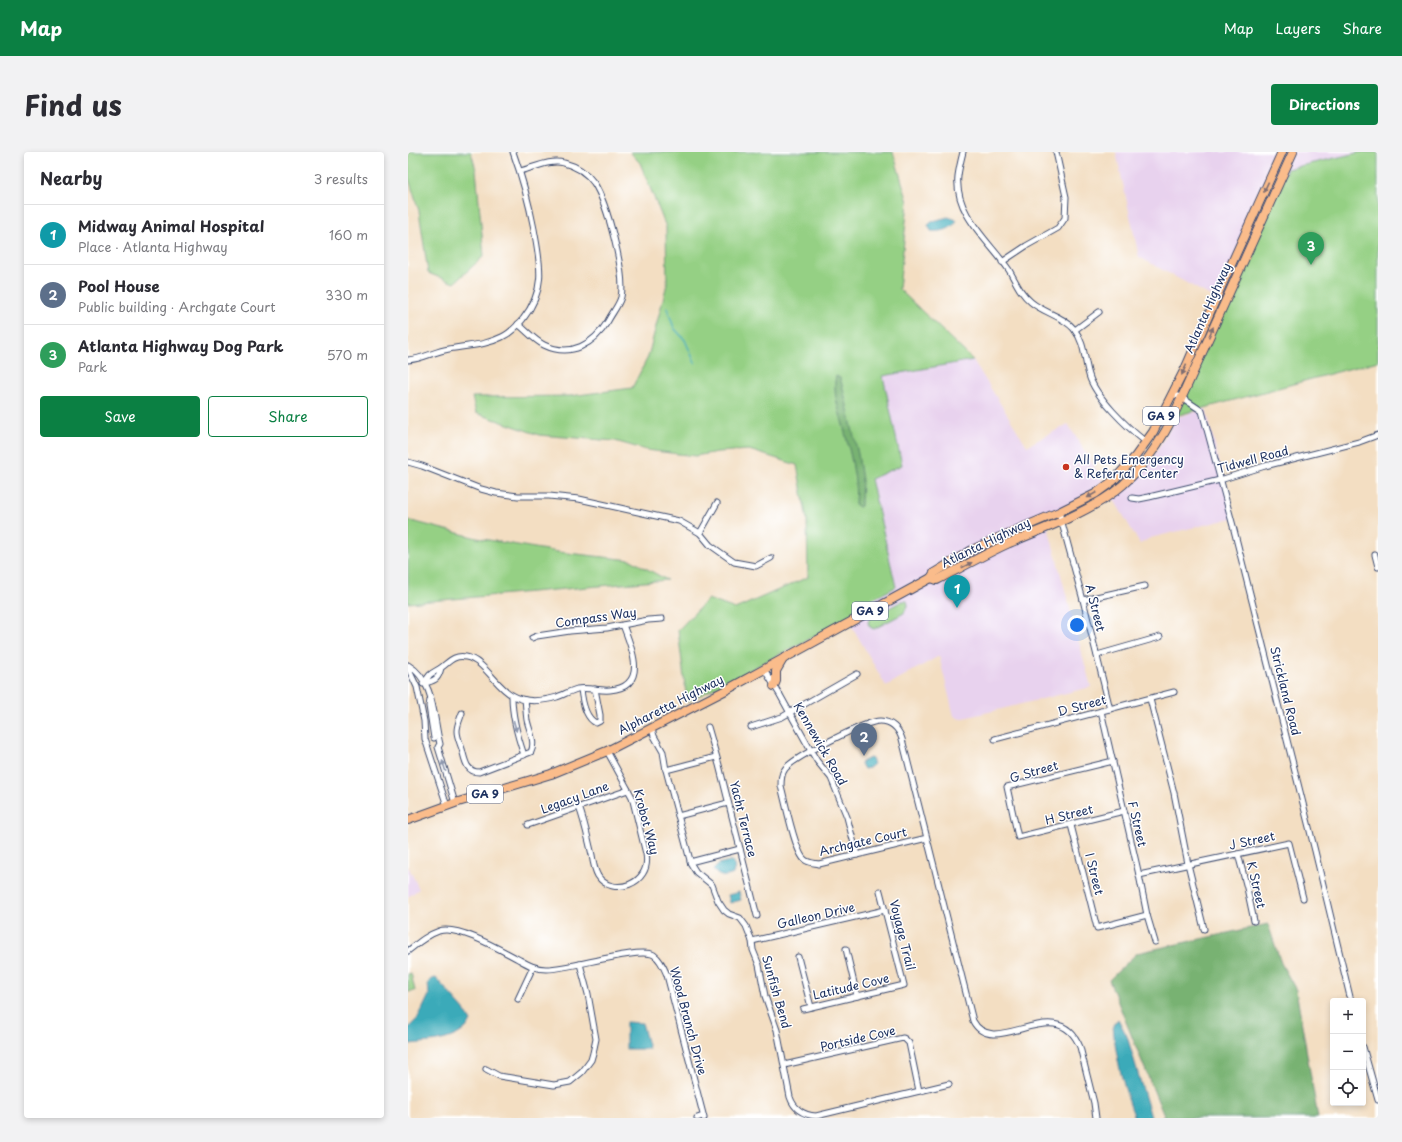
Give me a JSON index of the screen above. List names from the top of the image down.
{
  "streets": {
    "main road": ["Atlanta Highway", "GA 9", "Alpharetta Highway"],
    "street": [
      "Tidwell Road",
      "A Street",
      "Compass Way",
      "Strickland Road",
      "D Street",
      "Kennewick Road",
      "G Street",
      "Legacy Lane",
      "H Street",
      "Yacht Terrace",
      "Krobot Way",
      "F Street",
      "J Street",
      "Archgate Court",
      "I Street",
      "K Street",
      "Galleon Drive",
      "Voyage Trail",
      "Latitude Cove",
      "Sunfish Bend",
      "Wood Branch Drive",
      "Portside Cove"
    ]
  },
  "crossings": [
    ["Atlanta Highway", "A Street"],
    ["Atlanta Highway", "Strickland Road"],
    ["Atlanta Highway", "Alpharetta Highway"],
    ["Tidwell Road", "Strickland Road"],
    ["A Street", "D Street"],
    ["Alpharetta Highway", "Kennewick Road"],
    ["Alpharetta Highway", "Krobot Way"],
    ["Alpharetta Highway", "Sunfish Bend"],
    ["D Street", "F Street"],
    ["Kennewick Road", "Archgate Court"],
    ["G Street", "H Street"],
    ["G Street", "F Street"],
    ["Legacy Lane", "Krobot Way"],
    ["H Street", "F Street"],
    ["H Street", "I Street"],
    ["F Street", "I Street"],
    ["J Street", "K Street"],
    ["Galleon Drive", "Voyage Trail"],
    ["Galleon Drive", "Sunfish Bend"],
    ["Voyage Trail", "Latitude Cove"],
    ["Sunfish Bend", "Portside Cove"]
  ],
  "places": ["All Pets Emergency & Referral Center"],
  "page": {
    "header": "Map",
    "nav": ["Map", "Layers", "Share"],
    "title": "Find us",
    "buttons": [
      "Directions",
      ["Save", "Share"]
    ],
    "heading": ["Nearby", "3 results"],
    "list": [
      {
        "mark": "1",
        "name": "Midway Animal Hospital",
        "note": "Place · Atlanta Highway",
        "value": "160 m"
      },
      {
        "mark": "2",
        "name": "Pool House",
        "note": "Public building · Archgate Court",
        "value": "330 m"
      },
      {
        "mark": "3",
        "name": "Atlanta Highway Dog Park",
        "note": "Park",
        "value": "570 m"
      }
    ],
    "pins": ["3", "1", "2"],
    "map_buttons": ["+", "−"]
  }
}
